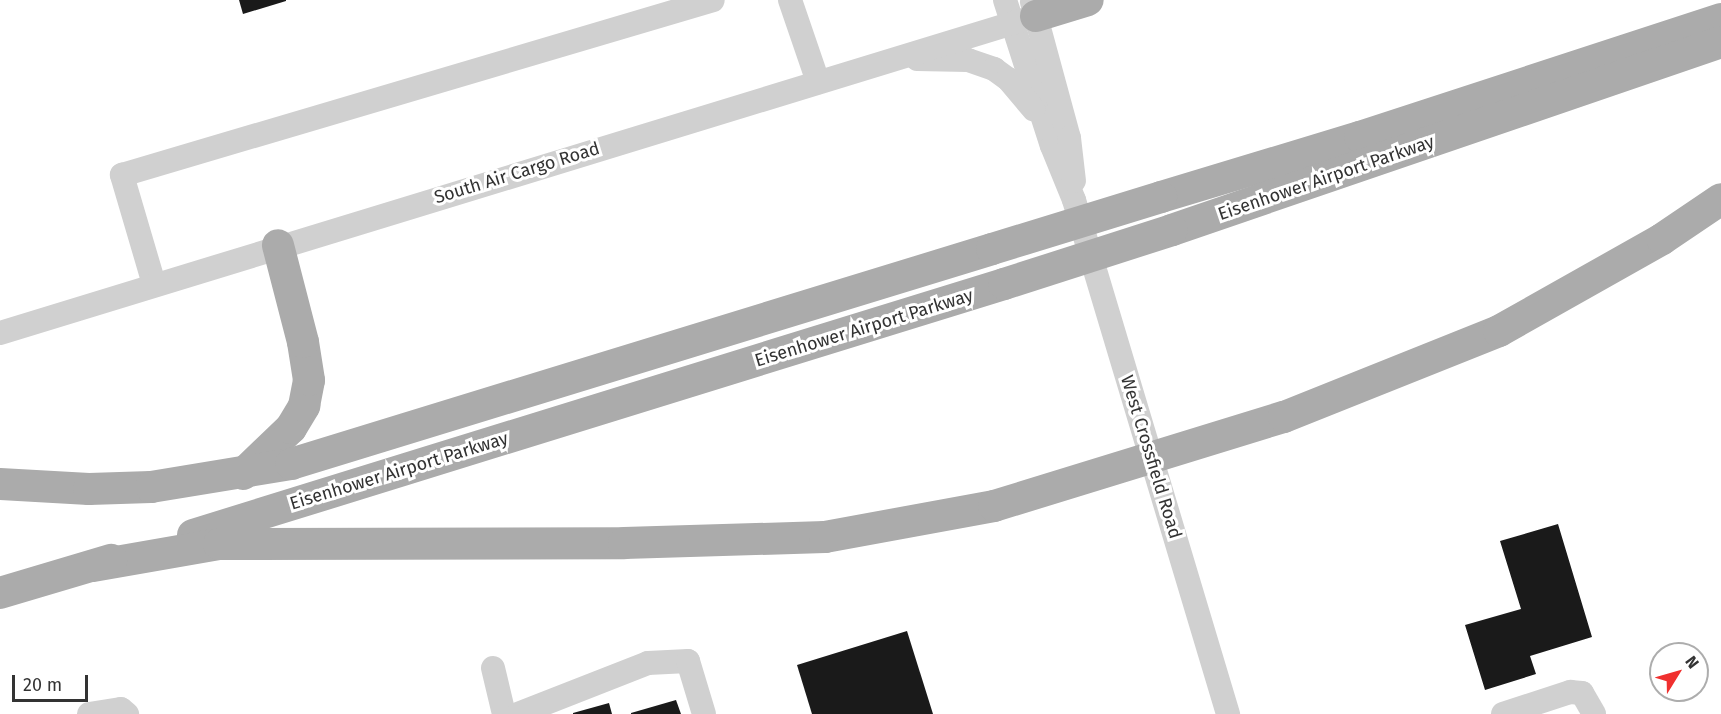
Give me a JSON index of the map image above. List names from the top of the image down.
{
  "streets": {
    "main road": ["Eisenhower Airport Parkway"],
    "street": ["South Air Cargo Road", "West Crossfield Road"]
  },
  "crossings": [
    ["South Air Cargo Road", "West Crossfield Road"]
  ],
  "scale_bar": "20 m",
  "north": "top right"
}
